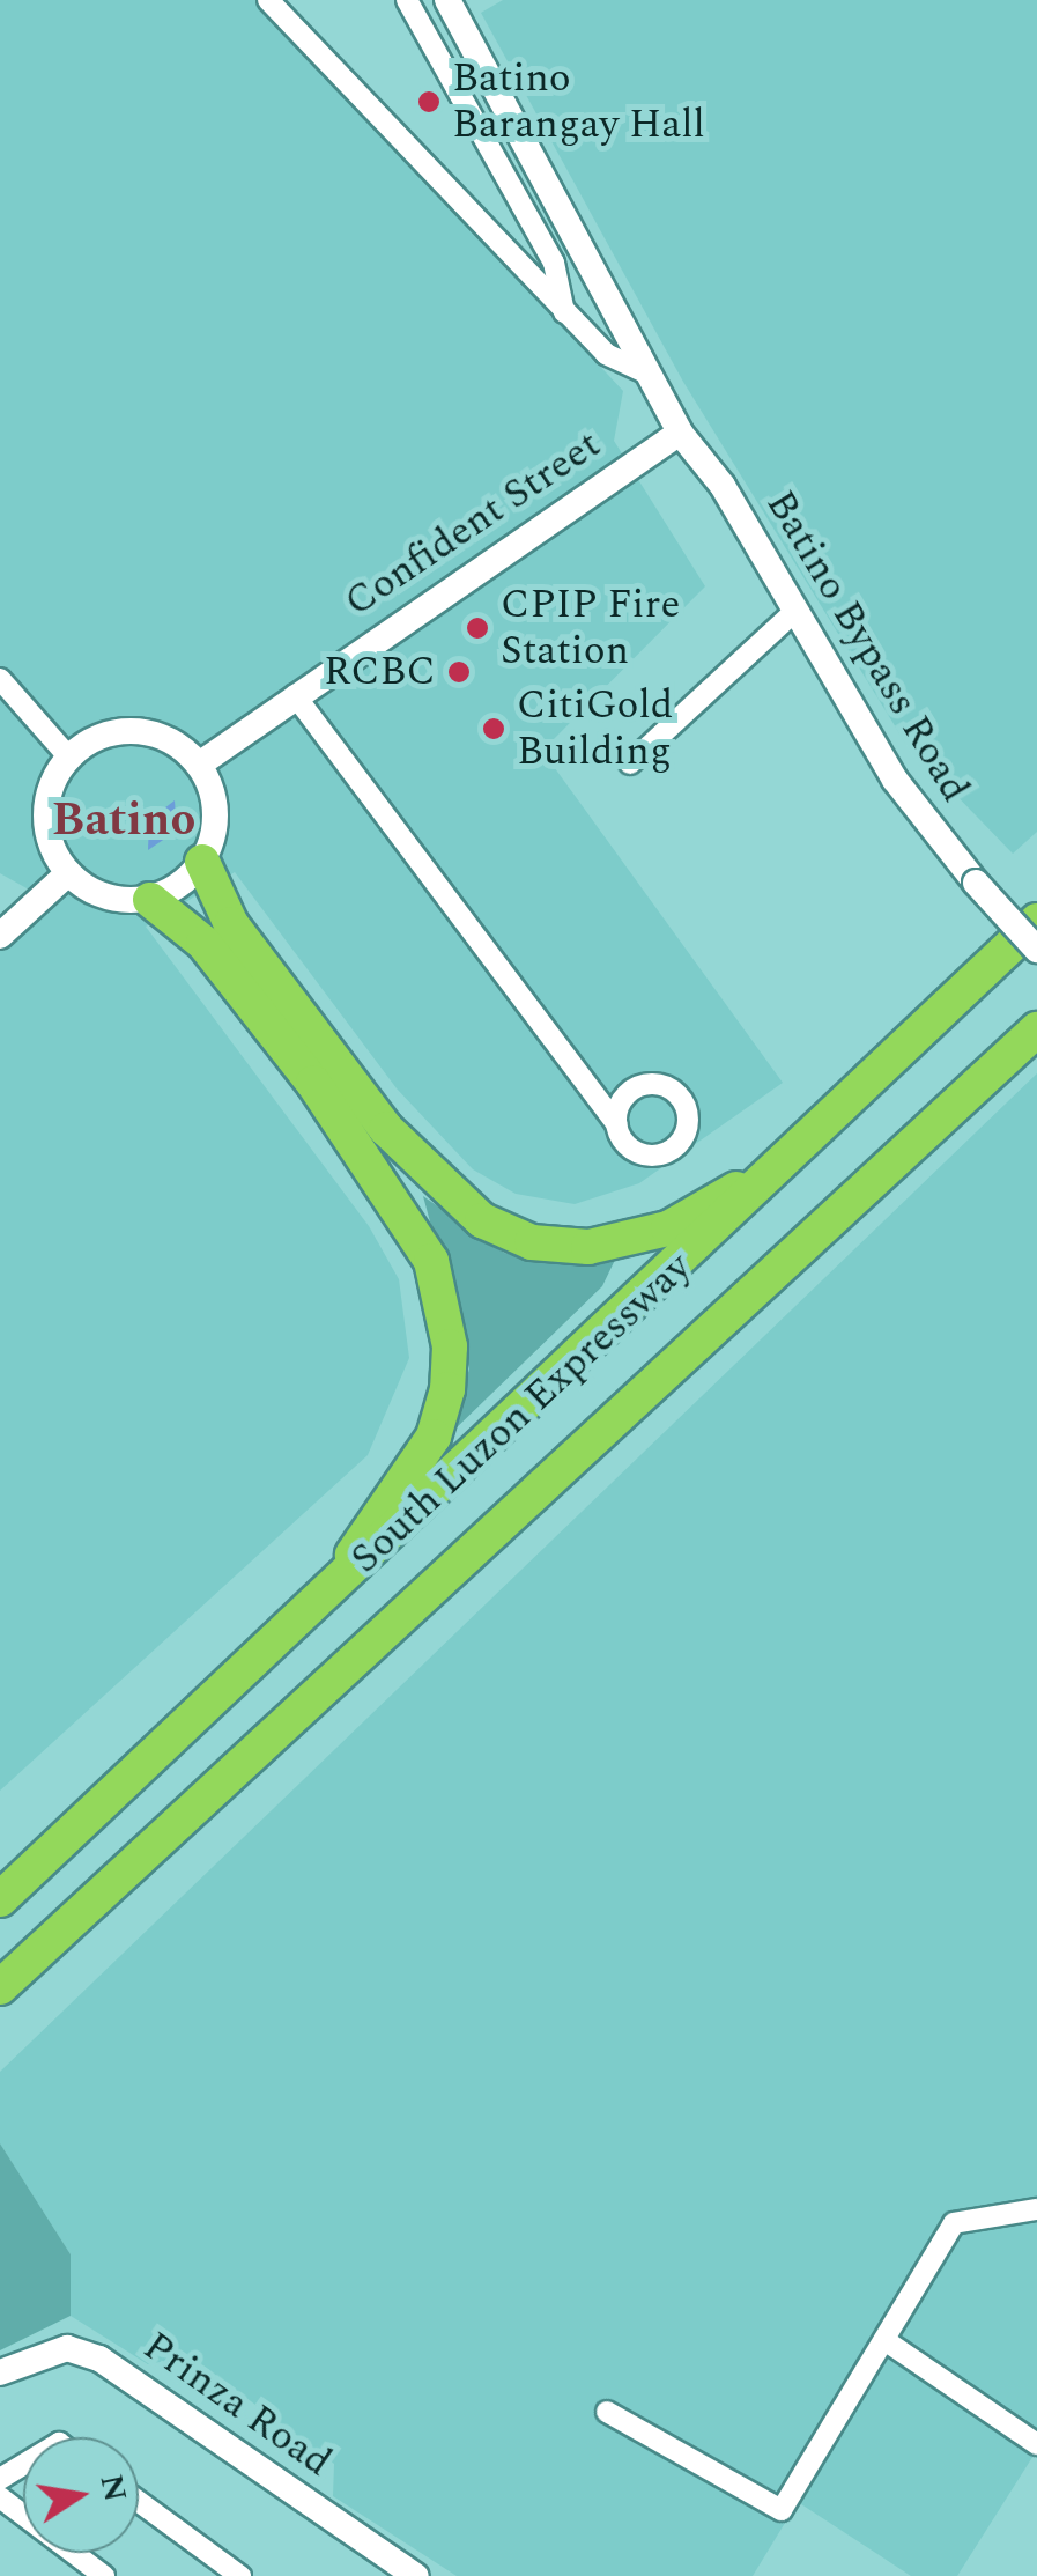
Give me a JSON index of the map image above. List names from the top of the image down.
{
  "streets": {
    "highway": ["South Luzon Expressway"],
    "main road": ["Confident Street", "Batino Bypass Road", "Prinza Road"]
  },
  "crossings": [
    ["Confident Street", "Batino Bypass Road"]
  ],
  "districts": ["Batino"],
  "places": [
    "Batino Barangay Hall",
    "CPIP Fire Station",
    "RCBC",
    "CitiGold Building"
  ],
  "north": "right"
}
